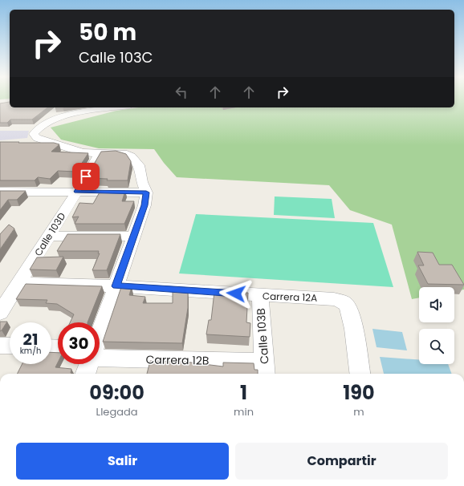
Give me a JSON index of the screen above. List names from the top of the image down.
{
  "streets": {
    "street": [
      "Calle 103D",
      "Carrera 12A",
      "Calle 103B",
      "Carrera 12B"
    ]
  },
  "crossings": [
    ["Calle 103D", "Carrera 12A"],
    ["Carrera 12A", "Calle 103B"],
    ["Calle 103B", "Carrera 12B"]
  ],
  "page": {
    "turn": ["50 m", "Calle 103C"],
    "speed": "21 km/h",
    "limit": "30",
    "eta": [
      "09:00",
      "Llegada",
      "1",
      "min",
      "190",
      "m"
    ],
    "buttons": ["Salir", "Compartir"]
  }
}
